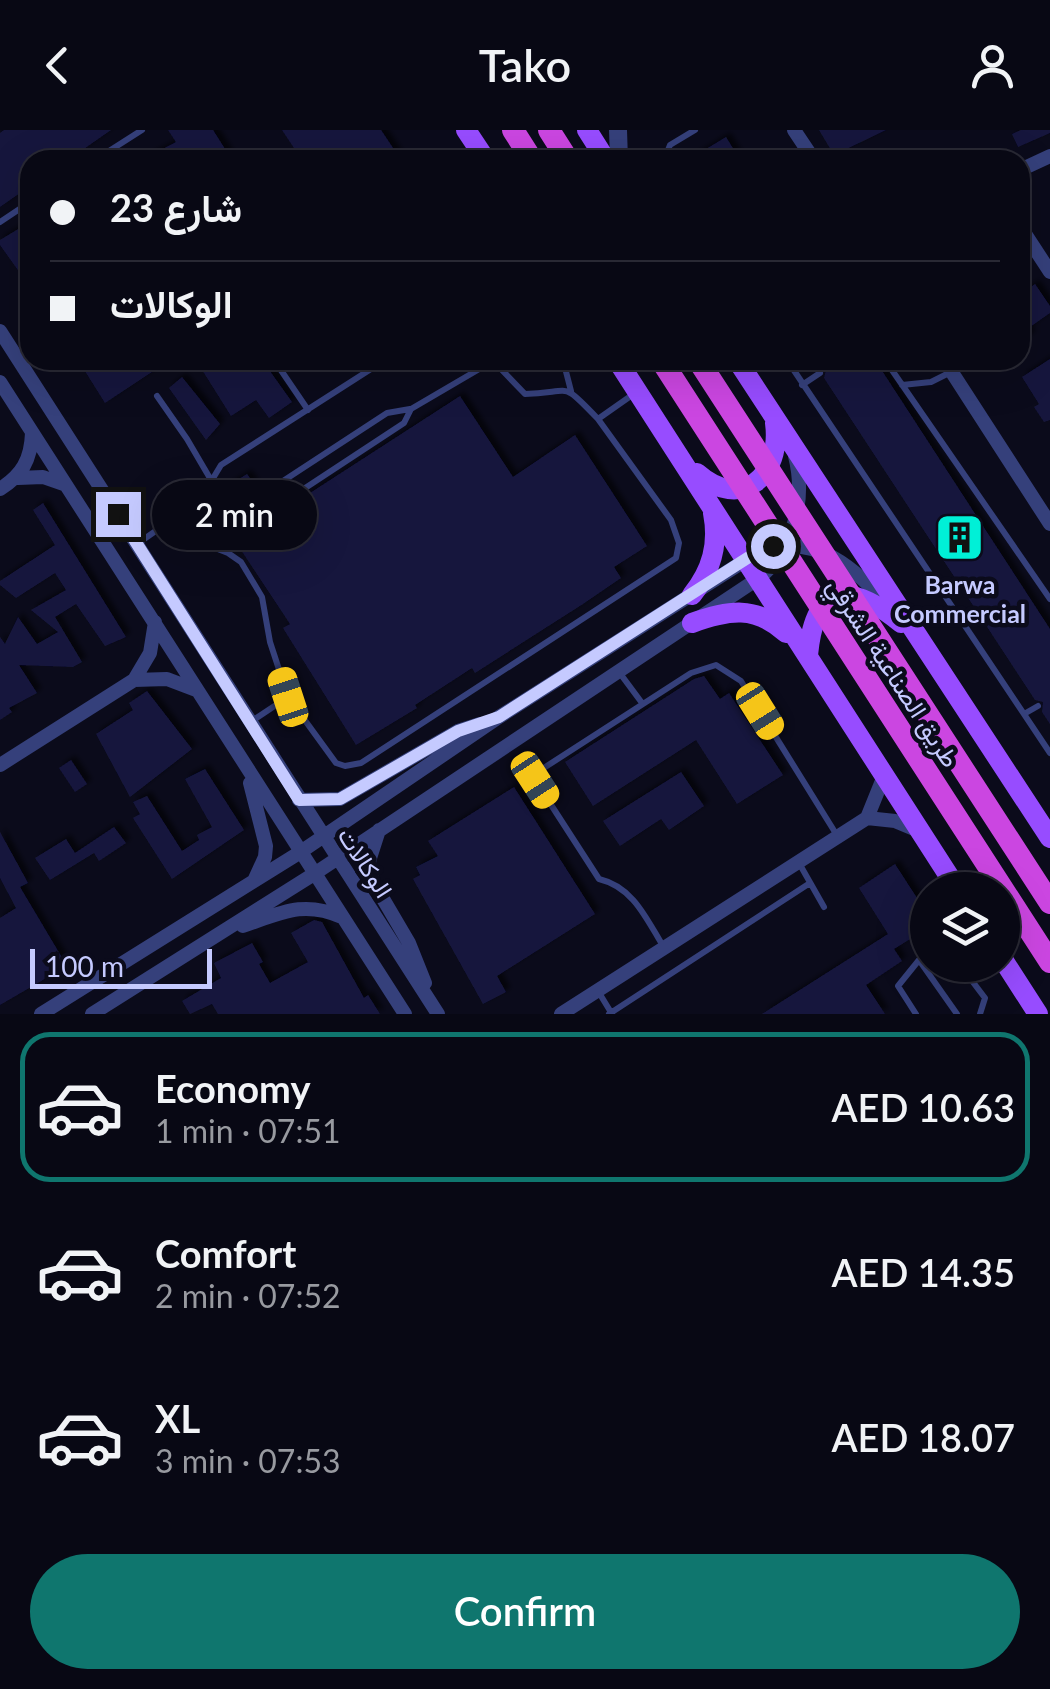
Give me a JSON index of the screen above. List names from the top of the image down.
{
  "streets": {
    "highway": ["طريق الصناعية الشرقي"],
    "street": ["الوكالات"]
  },
  "places": {
    "building": ["Barwa Commercial"]
  },
  "scale_bar": "100 m",
  "page": {
    "header": "Tako",
    "banner": ["شارع 23", "الوكالات"],
    "bubble": "2 min",
    "scale": "100 m",
    "list": [
      {
        "name": "Economy",
        "note": "1 min · 07:51",
        "value": "AED 10.63"
      },
      {
        "name": "Comfort",
        "note": "2 min · 07:52",
        "value": "AED 14.35"
      },
      {
        "name": "XL",
        "note": "3 min · 07:53",
        "value": "AED 18.07"
      }
    ],
    "buttons": "Confirm"
  }
}
